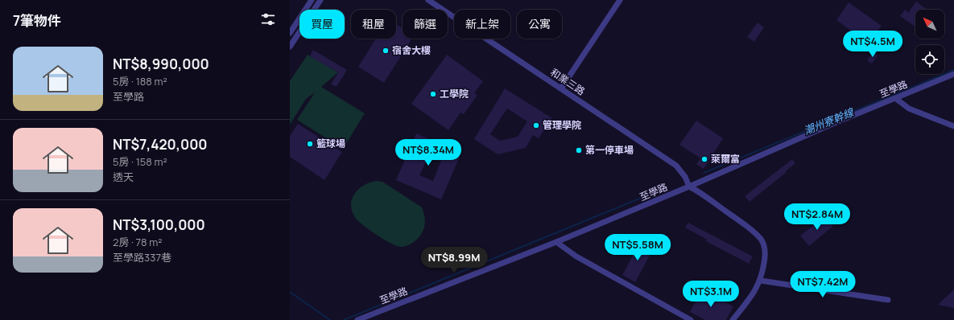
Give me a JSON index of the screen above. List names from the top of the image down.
{
  "streets": {
    "street": ["和業三路", "至學路"]
  },
  "crossings": [
    ["和業三路", "至學路"]
  ],
  "water": ["潮州寮幹線"],
  "places": [
    "宿舍大樓",
    "工學院",
    "管理學院",
    "籃球場",
    "第一停車場",
    "萊爾富"
  ],
  "north": "top left",
  "page": {
    "heading": "7筆物件",
    "chip": [
      "買屋",
      "租屋",
      "篩選",
      "新上架",
      "公寓"
    ],
    "price": [
      "NT$4.5M",
      "NT$8.34M",
      "NT$2.84M",
      "NT$5.58M",
      "NT$8.99M",
      "NT$7.42M",
      "NT$3.1M"
    ],
    "list": [
      {
        "name": "NT$8,990,000",
        "note": "5房 · 188 m² · 至學路"
      },
      {
        "name": "NT$7,420,000",
        "note": "5房 · 158 m² · 透天"
      },
      {
        "name": "NT$3,100,000",
        "note": "2房 · 78 m² · 至學路337巷"
      }
    ]
  }
}
